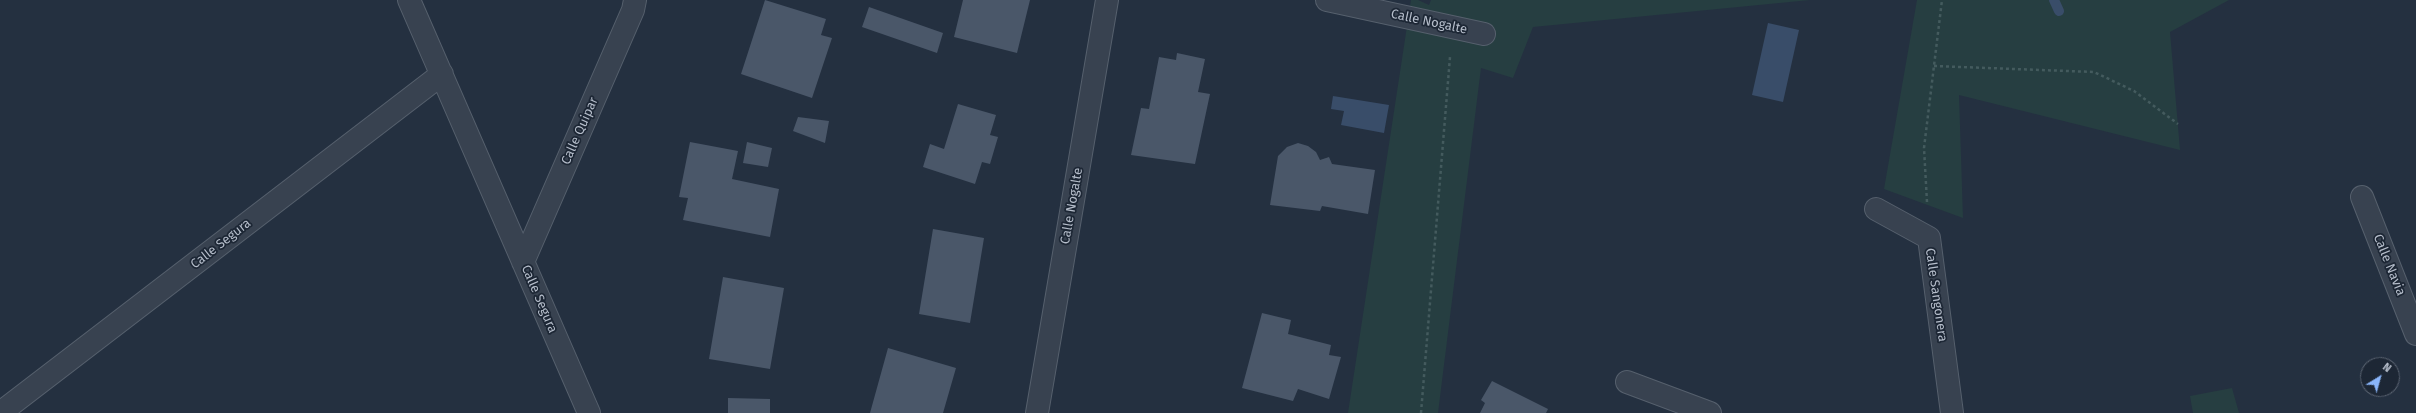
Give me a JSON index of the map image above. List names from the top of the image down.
{
  "streets": {
    "street": [
      "Calle Nogalte",
      "Calle Quipar",
      "Calle Segura",
      "Calle Navia",
      "Calle Sangonera"
    ]
  },
  "crossings": [
    ["Calle Quipar", "Calle Segura"]
  ],
  "north": "top right"
}
